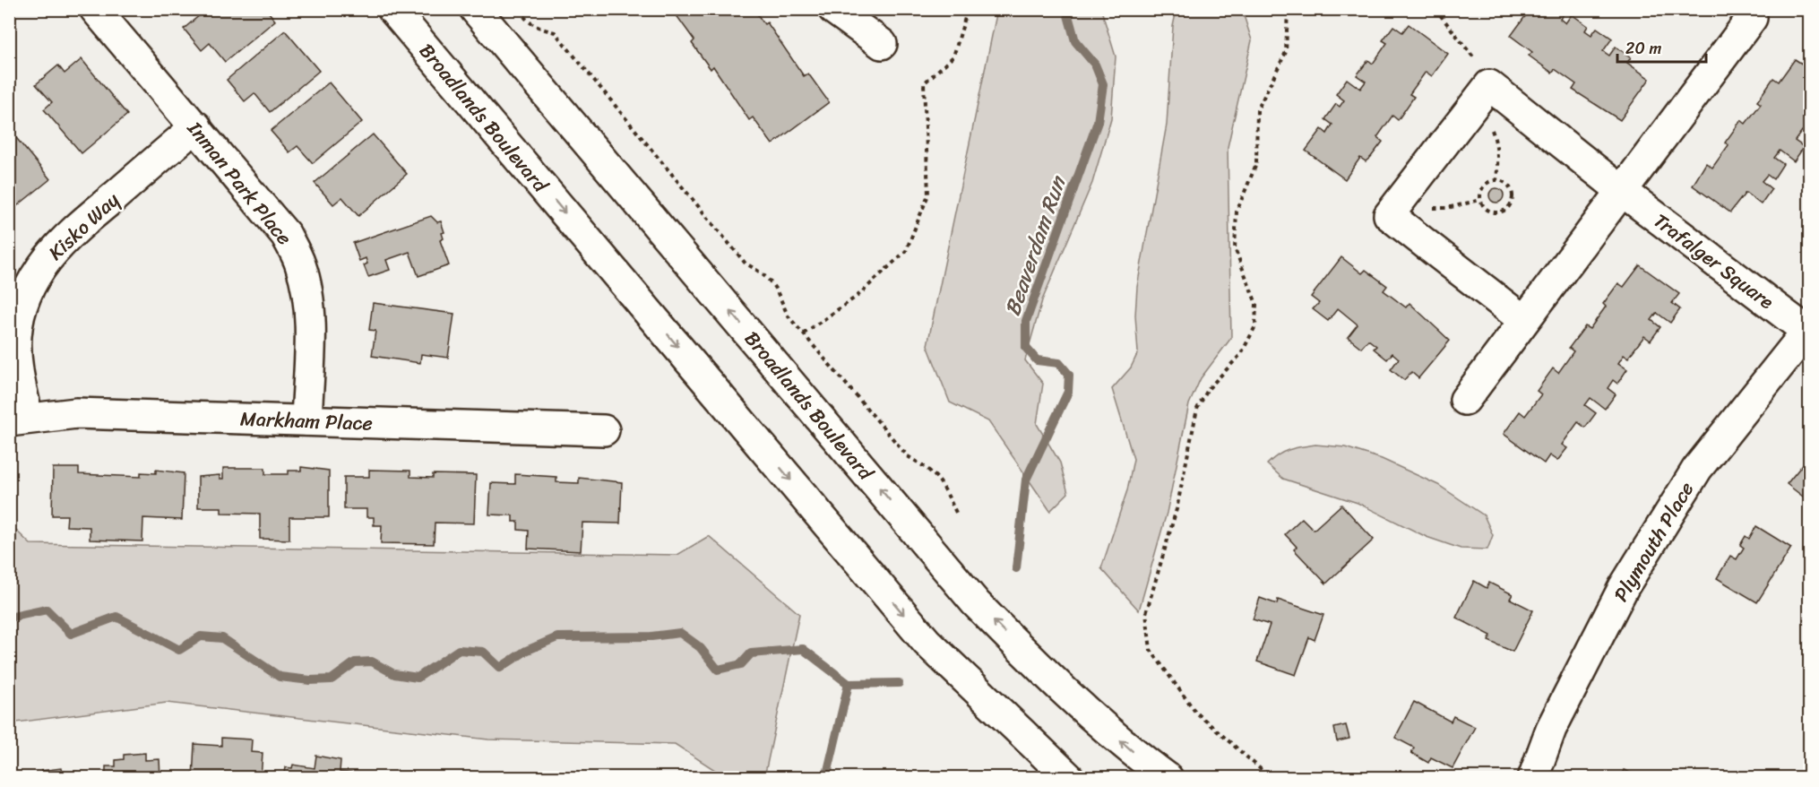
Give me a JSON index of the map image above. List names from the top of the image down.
{
  "streets": {
    "street": [
      "Broadlands Boulevard",
      "Inman Park Place",
      "Kisko Way",
      "Trafalger Square",
      "Markham Place",
      "Plymouth Place"
    ]
  },
  "crossings": [
    ["Inman Park Place", "Kisko Way"],
    ["Inman Park Place", "Markham Place"],
    ["Kisko Way", "Markham Place"],
    ["Trafalger Square", "Plymouth Place"]
  ],
  "water": ["Beaverdam Run"],
  "scale_bar": "20 m"
}
